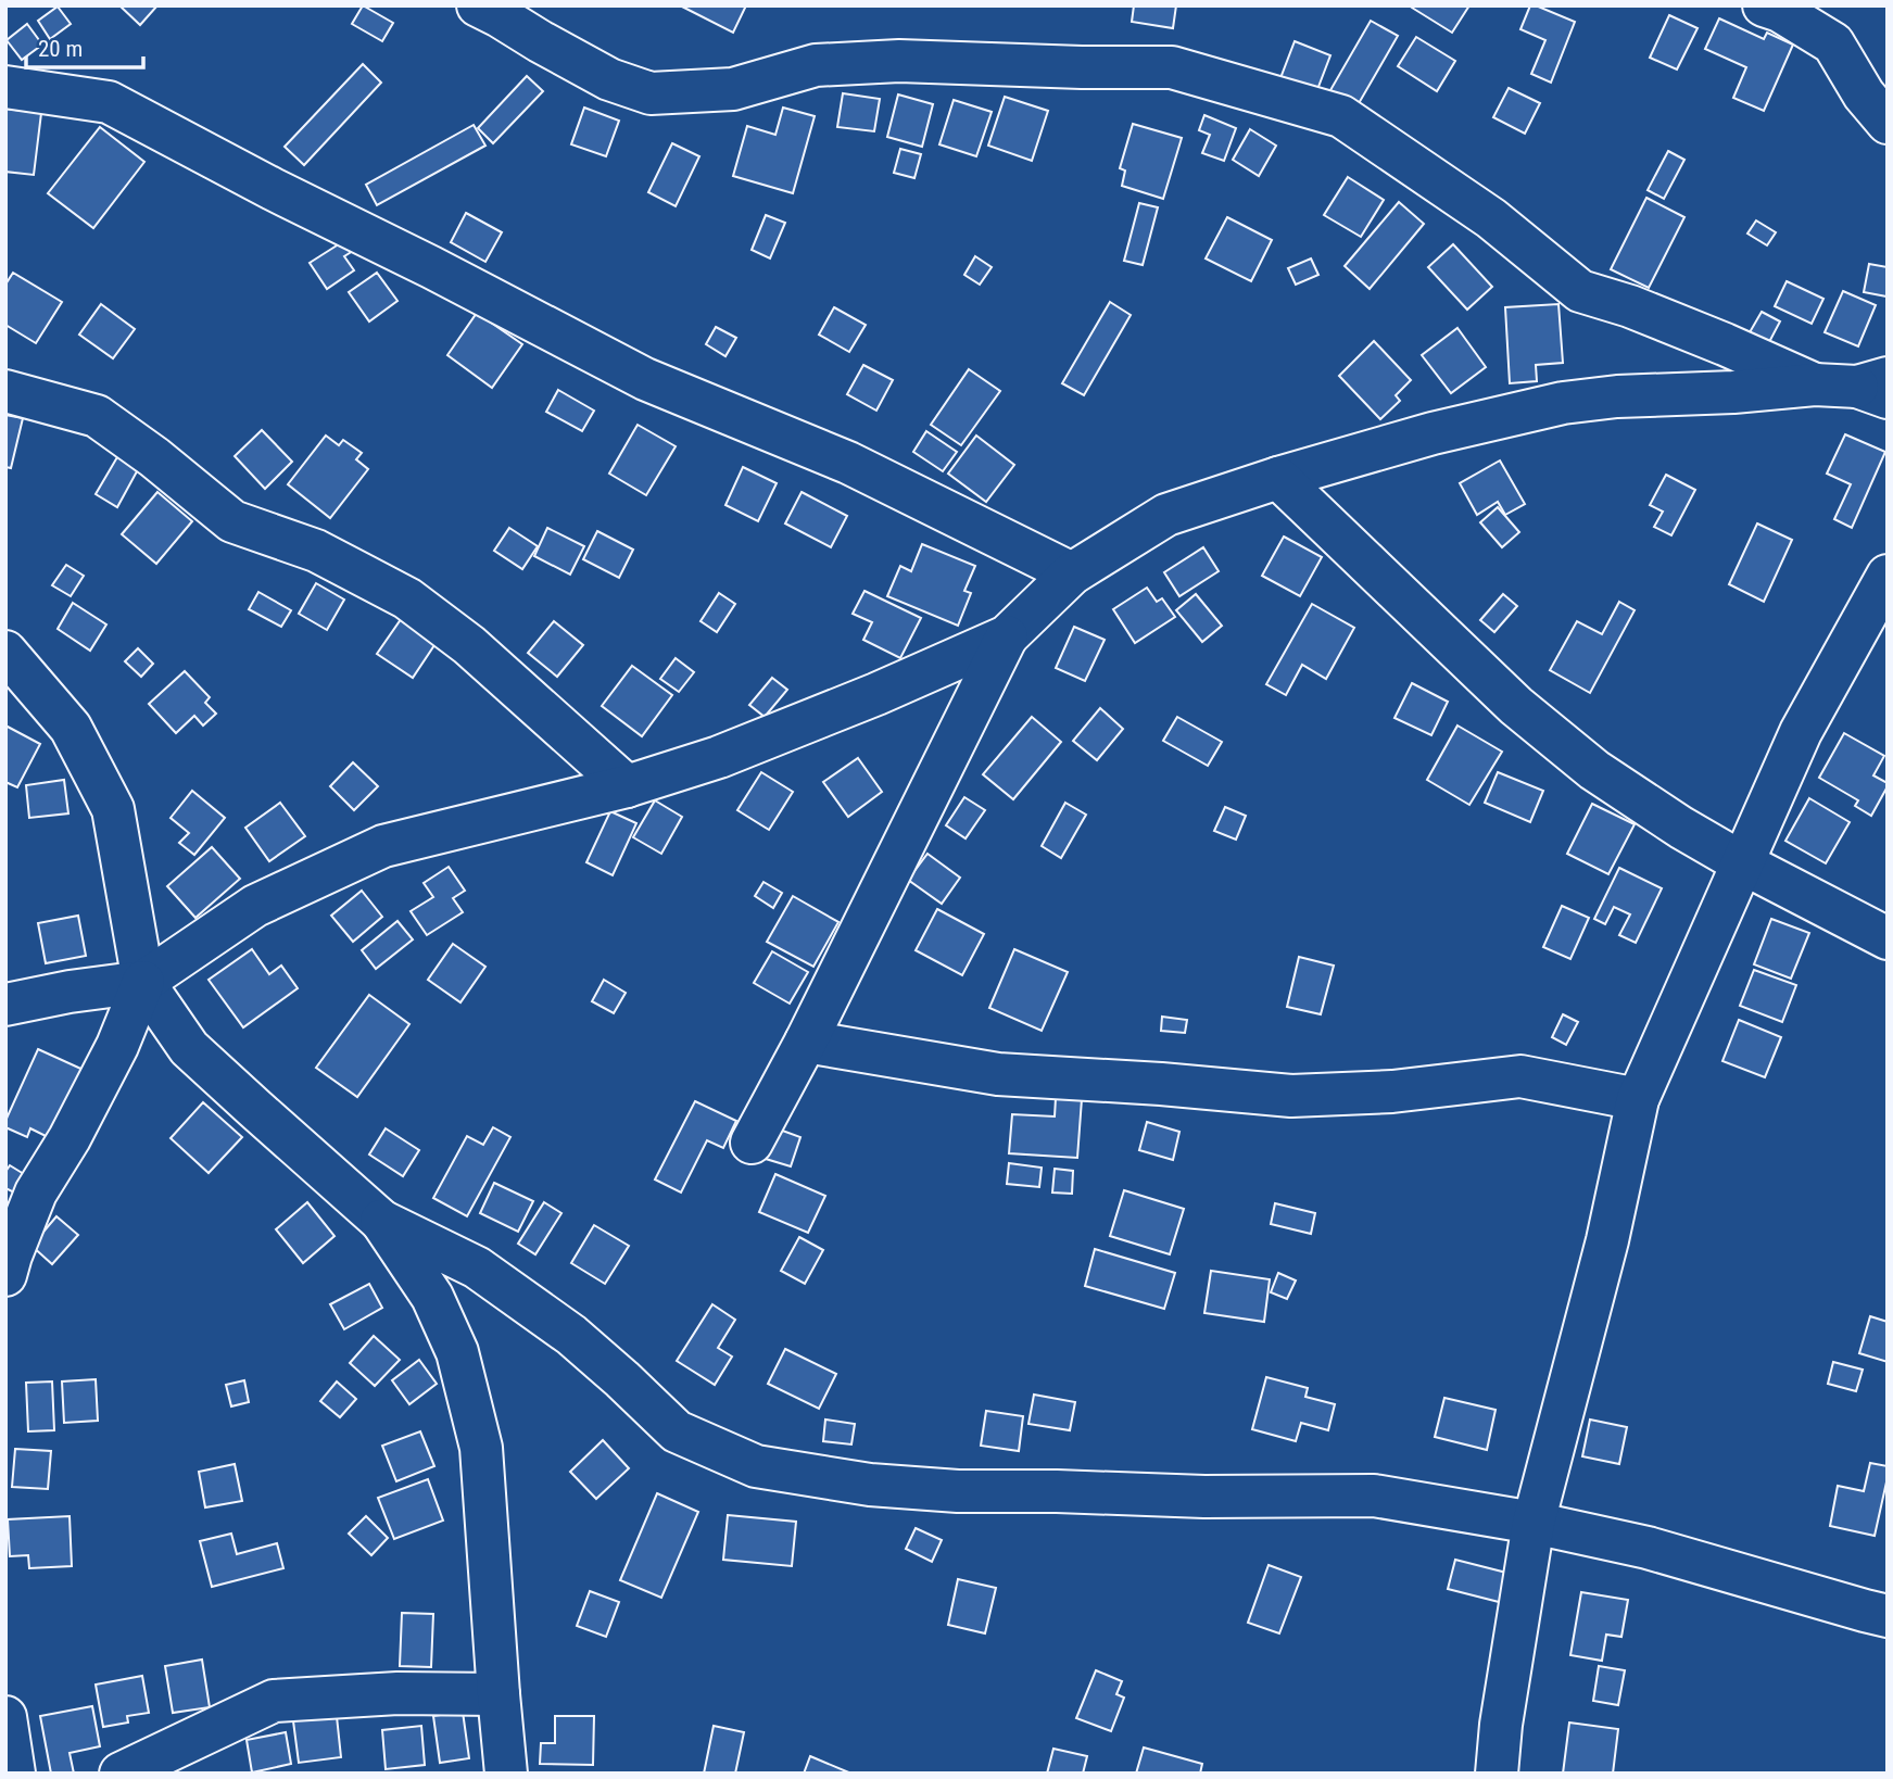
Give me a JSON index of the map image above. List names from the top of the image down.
{
  "scale_bar": "20 m"
}
